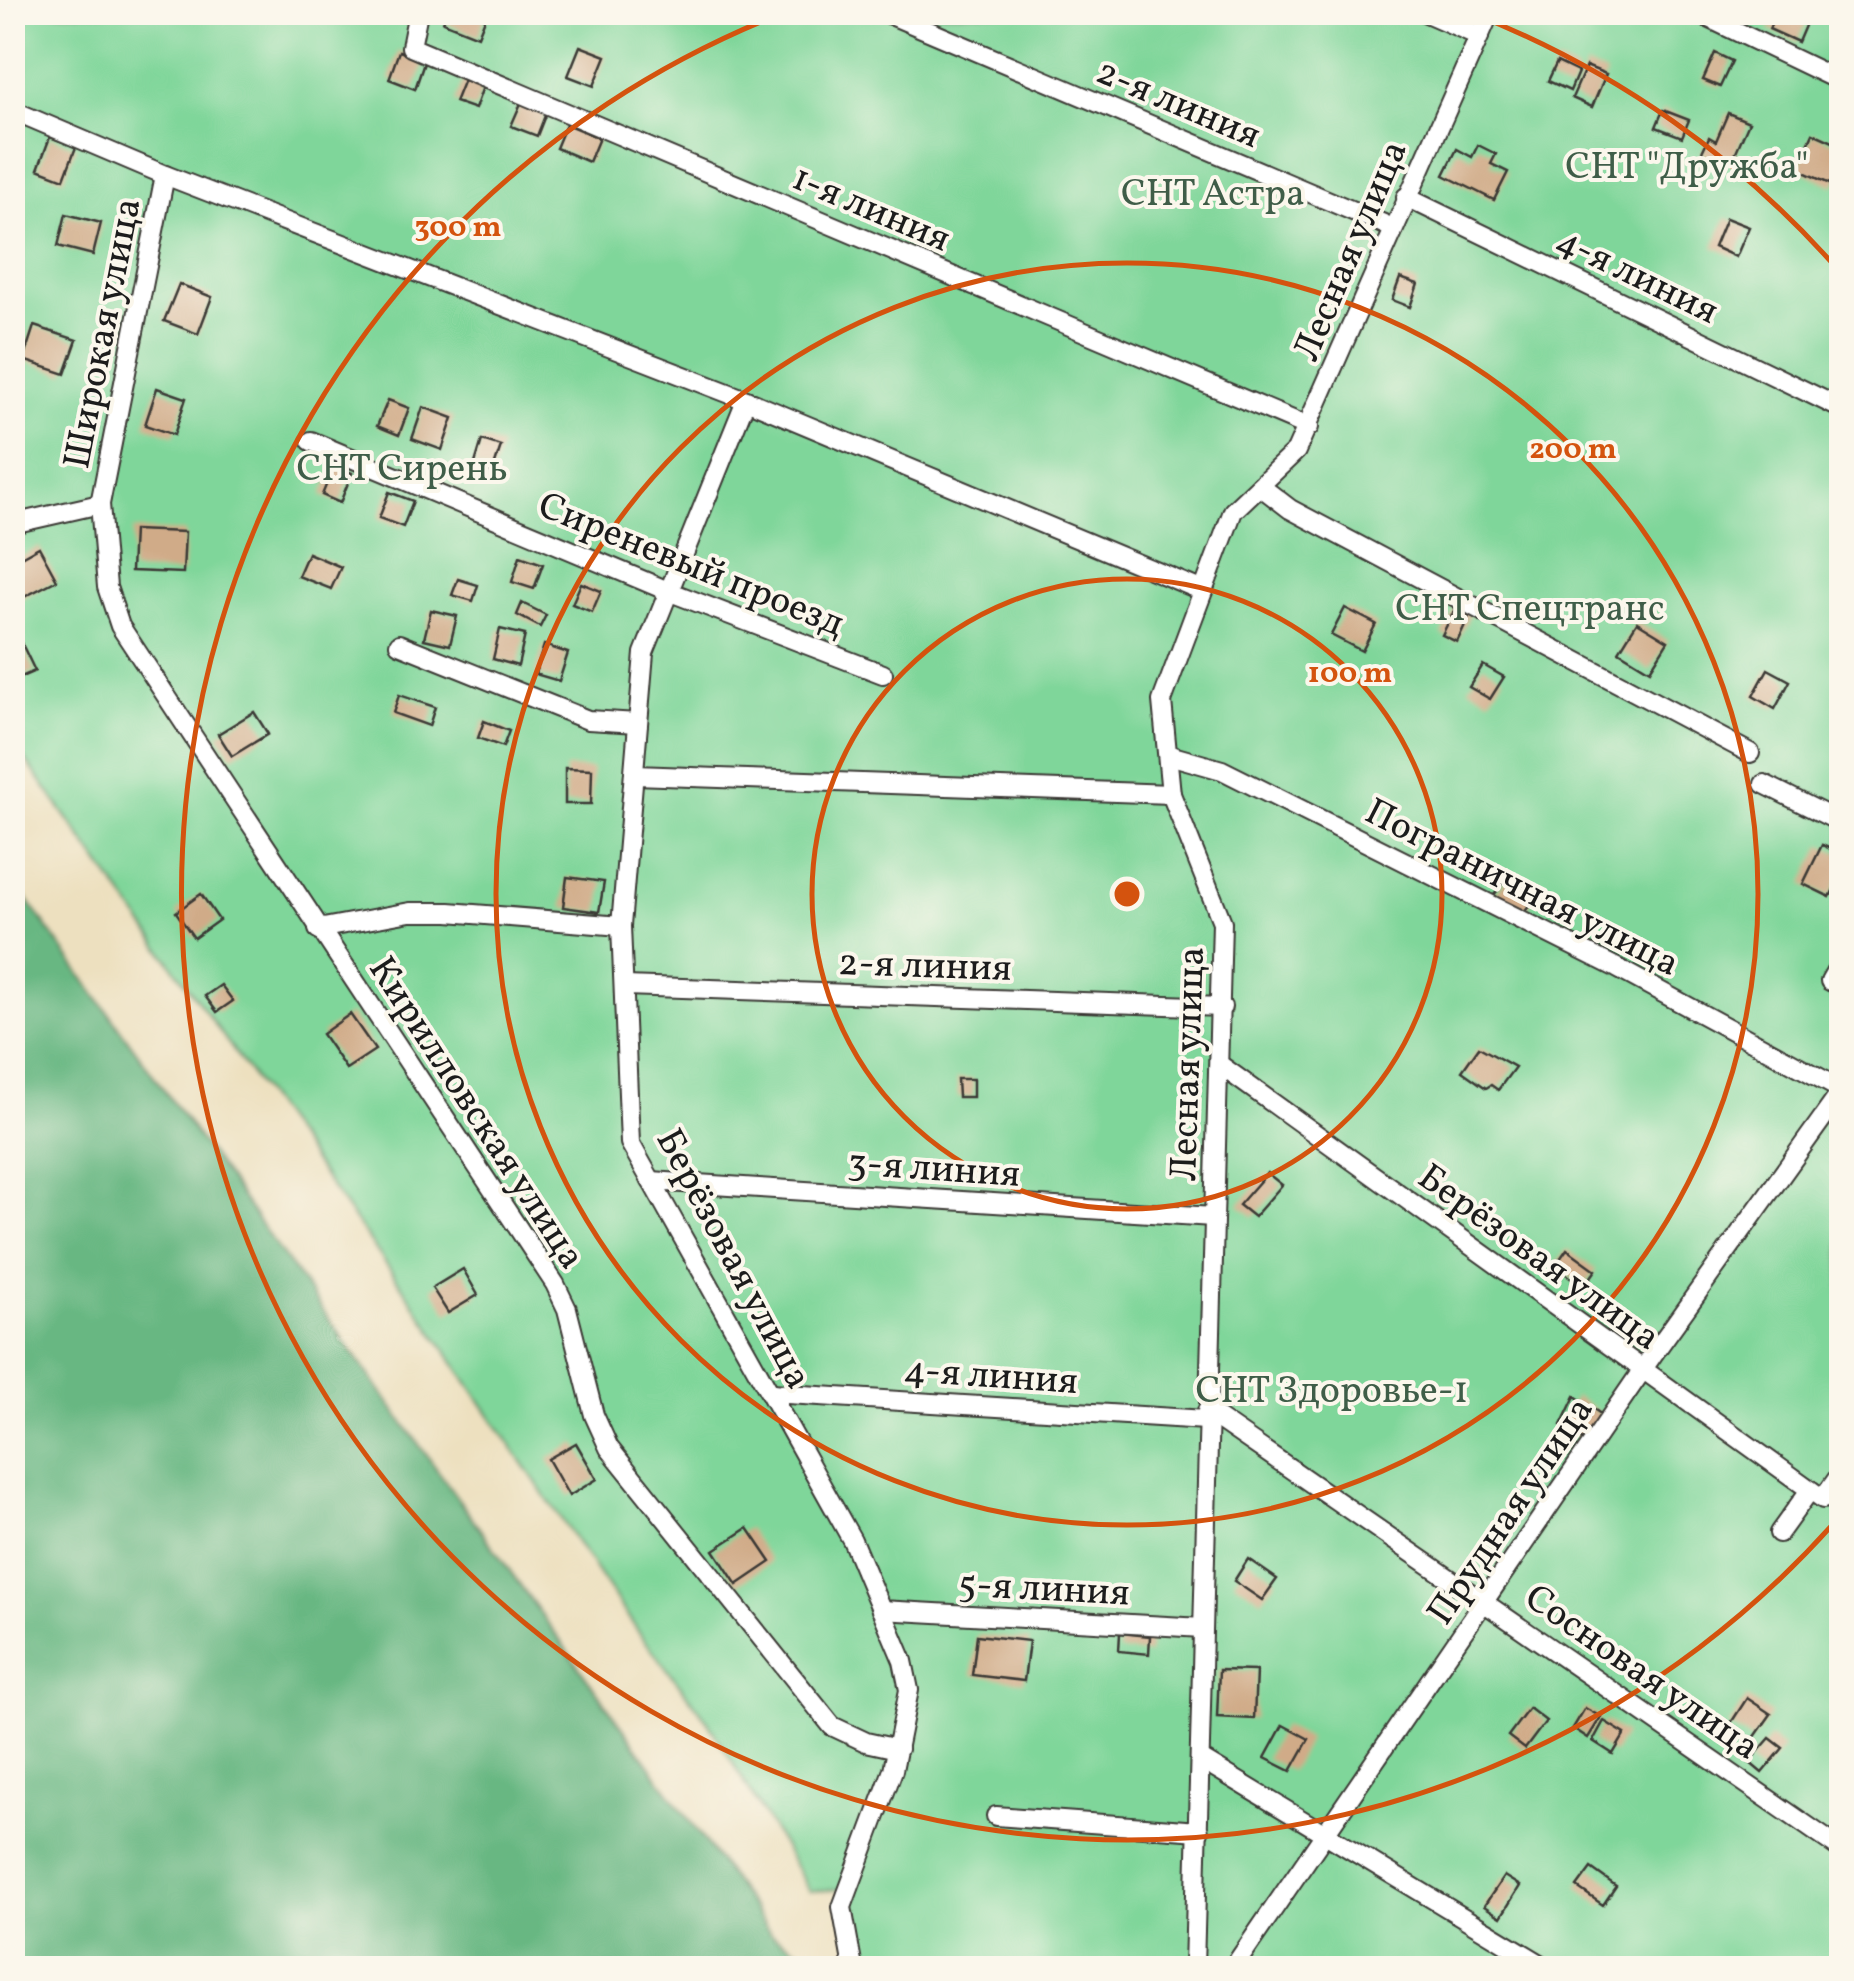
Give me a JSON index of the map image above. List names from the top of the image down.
{
  "streets": {
    "street": [
      "2-я линия",
      "1-я линия",
      "Лесная улица",
      "4-я линия",
      "Широкая улица",
      "Сиреневый проезд",
      "Пограничная улица",
      "Кирилловская улица",
      "3-я линия",
      "Берёзовая улица",
      "Прудная улица",
      "5-я линия",
      "Сосновая улица"
    ]
  },
  "crossings": [
    ["2-я линия", "Лесная улица"],
    ["2-я линия", "Берёзовая улица"],
    ["1-я линия", "Лесная улица"],
    ["Лесная улица", "4-я линия"],
    ["Лесная улица", "Пограничная улица"],
    ["Лесная улица", "3-я линия"],
    ["Лесная улица", "Берёзовая улица"],
    ["Лесная улица", "5-я линия"],
    ["Лесная улица", "Сосновая улица"],
    ["4-я линия", "Берёзовая улица"],
    ["4-я линия", "Сосновая улица"],
    ["Широкая улица", "Кирилловская улица"],
    ["Сиреневый проезд", "Берёзовая улица"],
    ["Пограничная улица", "Прудная улица"],
    ["Кирилловская улица", "Берёзовая улица"],
    ["3-я линия", "Берёзовая улица"],
    ["Берёзовая улица", "Прудная улица"],
    ["Берёзовая улица", "5-я линия"],
    ["Прудная улица", "Сосновая улица"]
  ],
  "parks": [
    "СНТ \"Дружба\"",
    "СНТ Астра",
    "СНТ Сирень",
    "СНТ Спецтранс",
    "СНТ Здоровье-1"
  ],
  "rings": ["300 m", "200 m", "100 m"]
}
